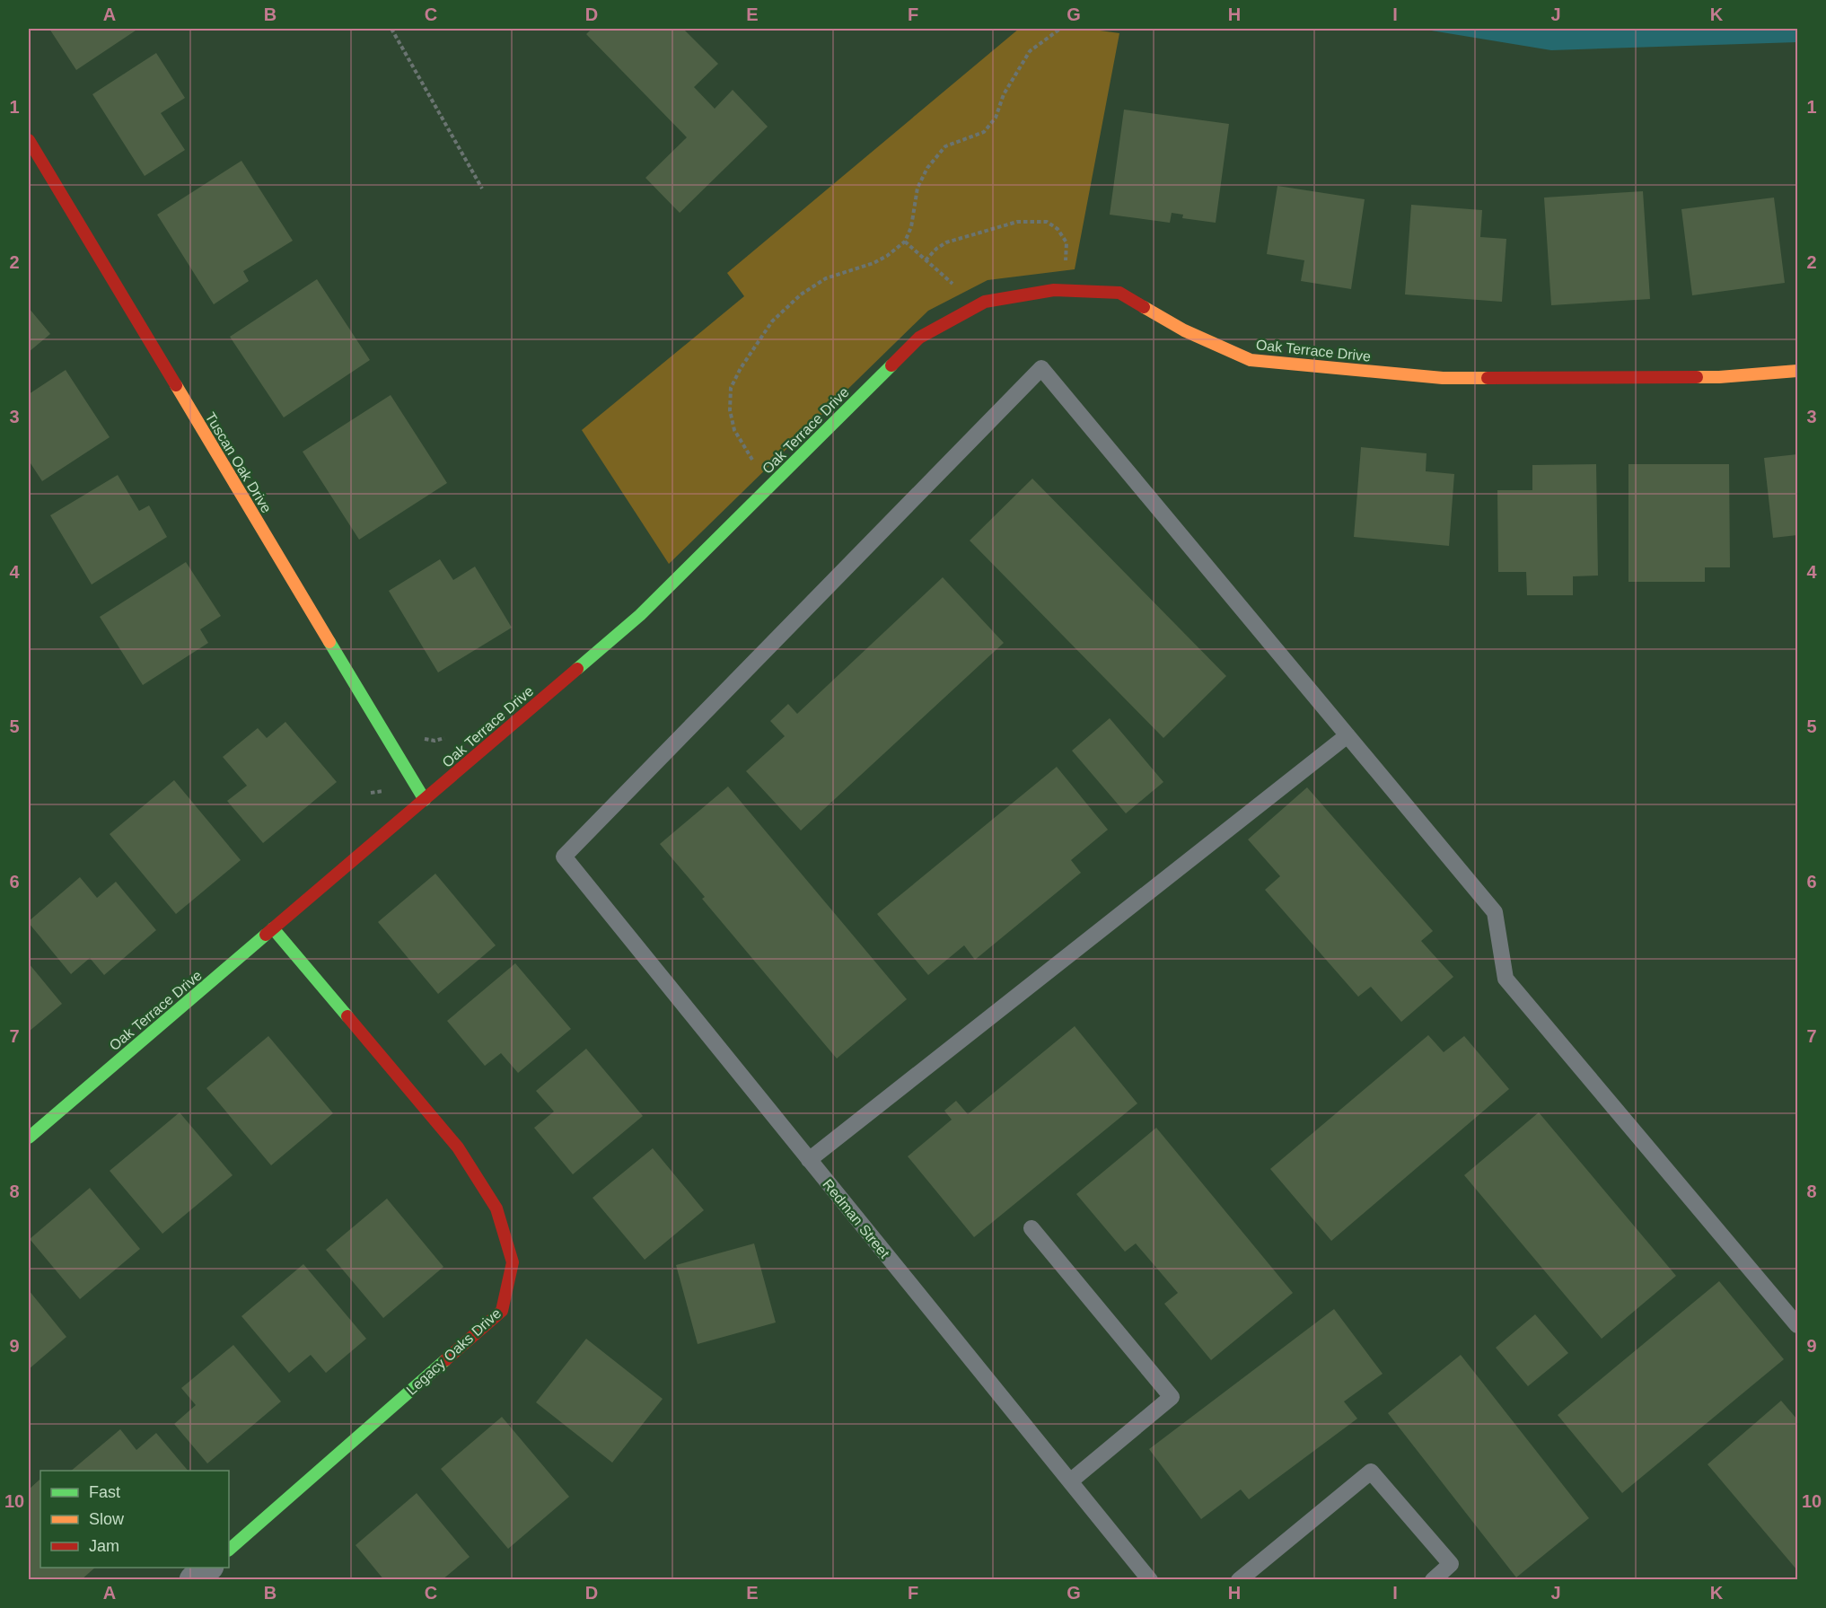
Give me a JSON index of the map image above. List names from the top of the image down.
{
  "streets": {
    "street": ["Oak Terrace Drive", "Tuscan Oak Drive", "Legacy Oaks Drive"],
    "lane": ["Redman Street"]
  },
  "crossings": [
    ["Oak Terrace Drive", "Tuscan Oak Drive"],
    ["Oak Terrace Drive", "Legacy Oaks Drive"]
  ],
  "legend": ["Fast", "Slow", "Jam"],
  "grid": {
    "columns": [
      "A",
      "B",
      "C",
      "D",
      "E",
      "F",
      "G",
      "H",
      "I",
      "J",
      "K"
    ],
    "rows": [
      "1",
      "2",
      "3",
      "4",
      "5",
      "6",
      "7",
      "8",
      "9",
      "10"
    ]
  }
}
